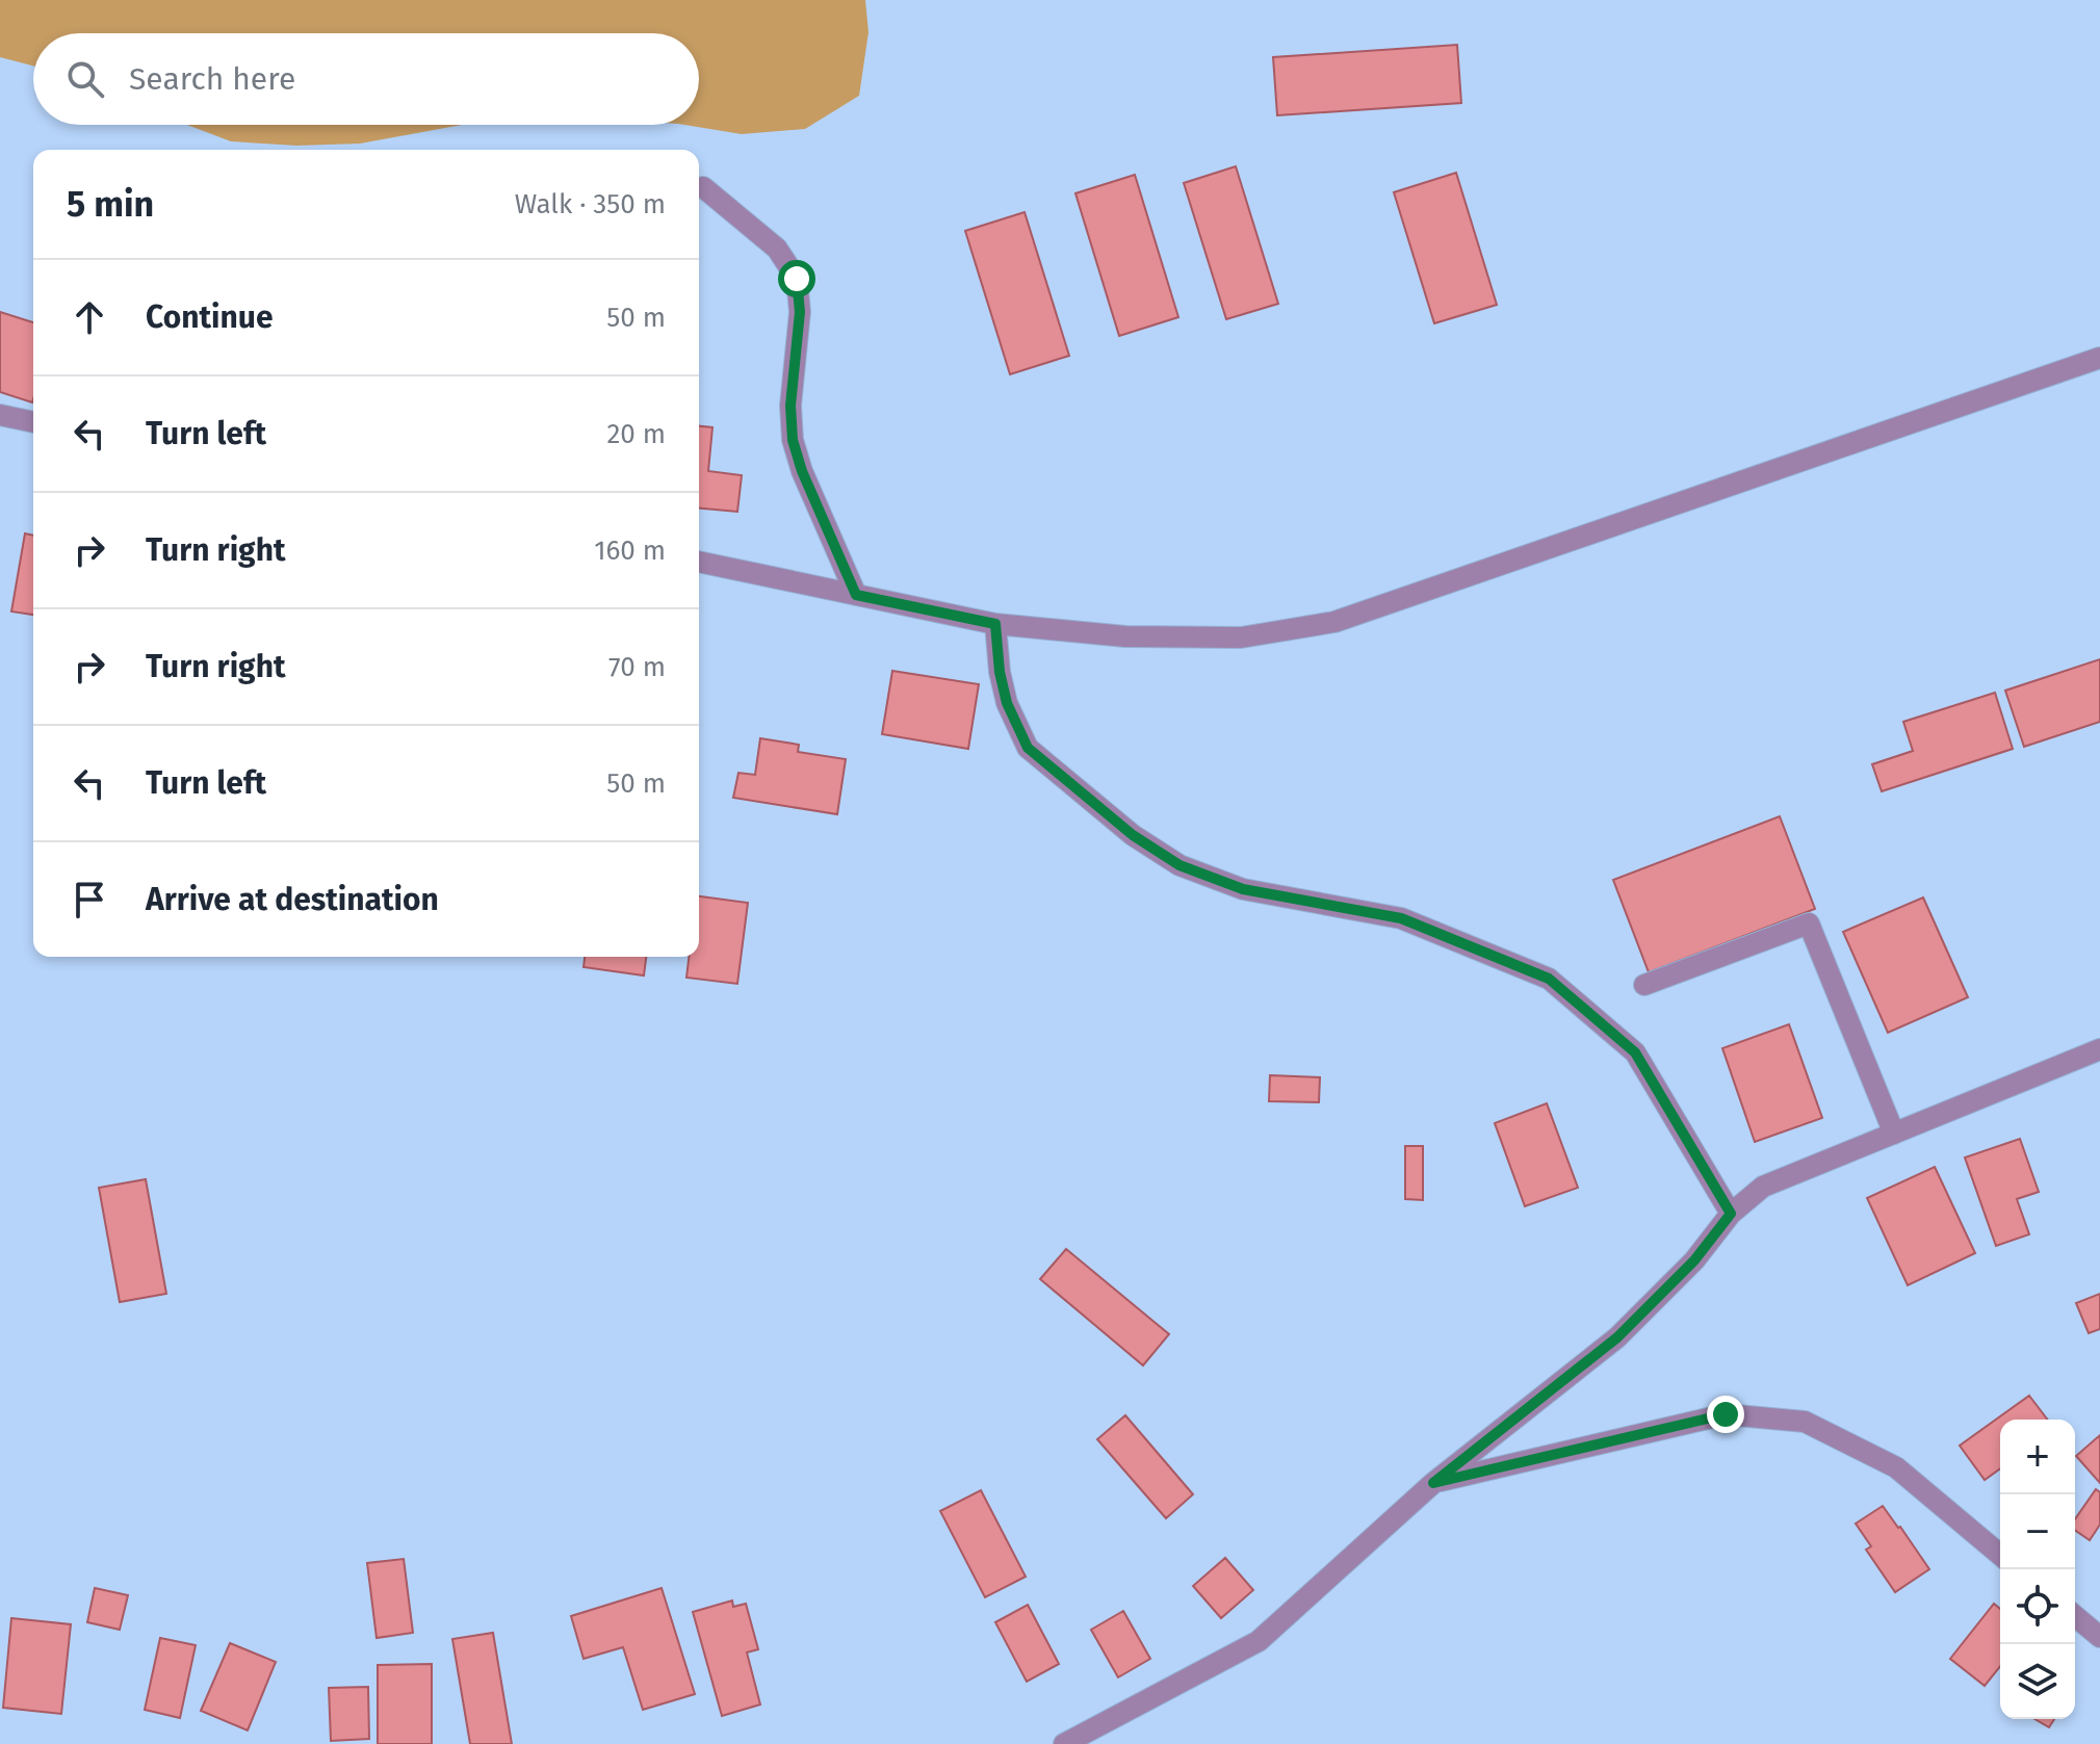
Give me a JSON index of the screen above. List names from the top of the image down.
{
  "page": {
    "search": "Search here",
    "heading": ["5 min", "Walk · 350 m"],
    "list": [
      ["Continue", "50 m"],
      ["Turn left", "20 m"],
      ["Turn right", "160 m"],
      ["Turn right", "70 m"],
      ["Turn left", "50 m"],
      "Arrive at destination"
    ],
    "map_buttons": ["+", "−"]
  }
}
